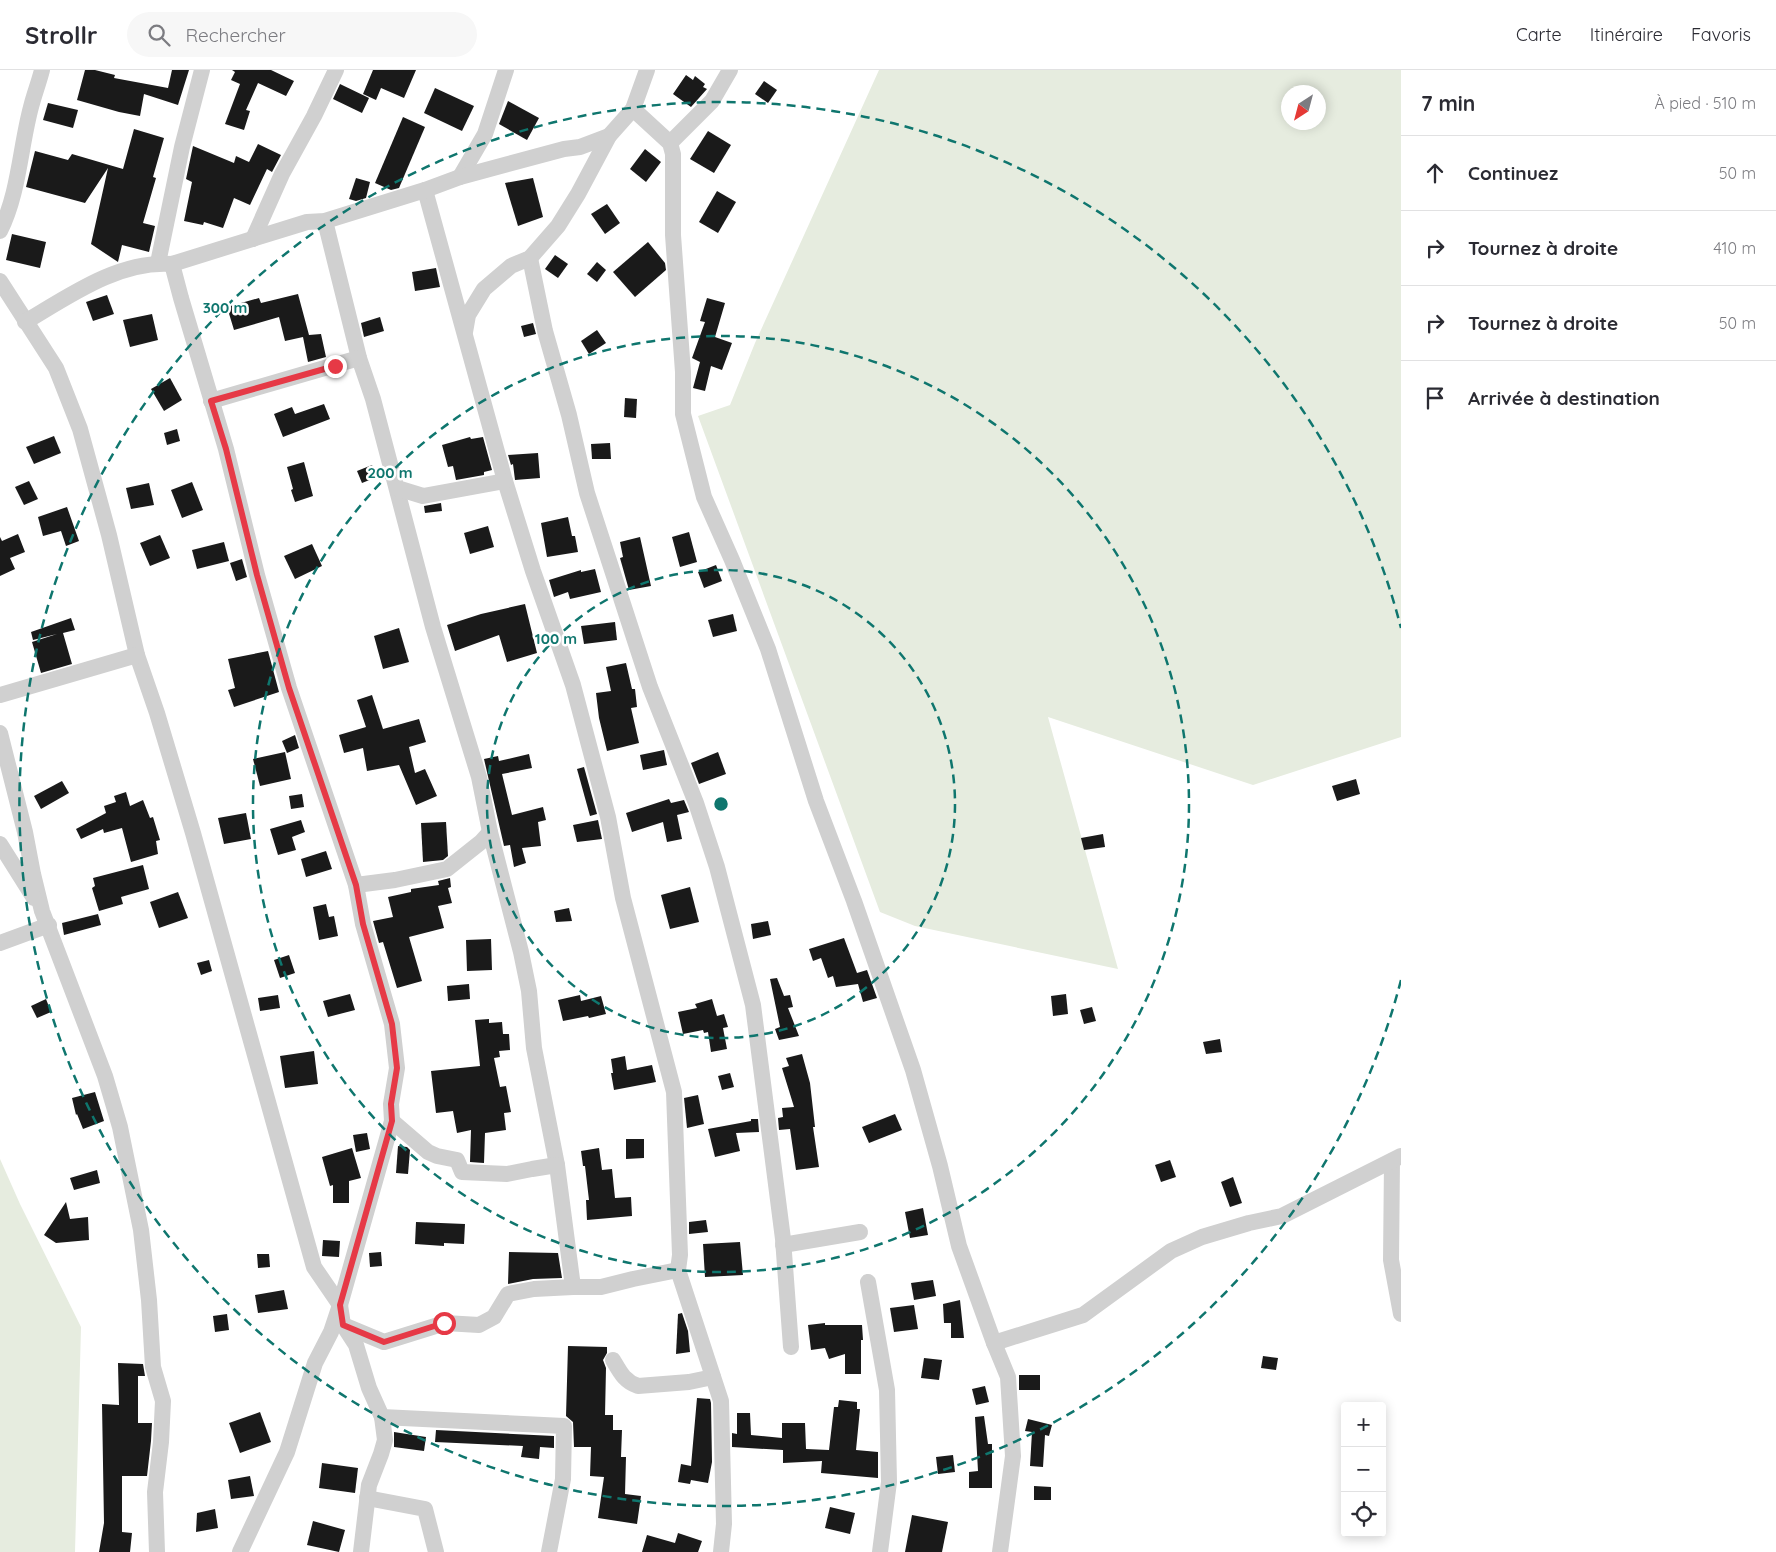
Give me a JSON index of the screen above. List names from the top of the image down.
{
  "north": "bottom left",
  "page": {
    "header": "Strollr",
    "search": "Rechercher",
    "nav": ["Carte", "Itinéraire", "Favoris"],
    "heading": ["7 min", "À pied · 510 m"],
    "list": [
      ["Continuez", "50 m"],
      ["Tournez à droite", "410 m"],
      ["Tournez à droite", "50 m"],
      "Arrivée à destination"
    ],
    "map_buttons": ["+", "−"]
  },
  "rings": ["300 m", "200 m", "100 m"]
}
